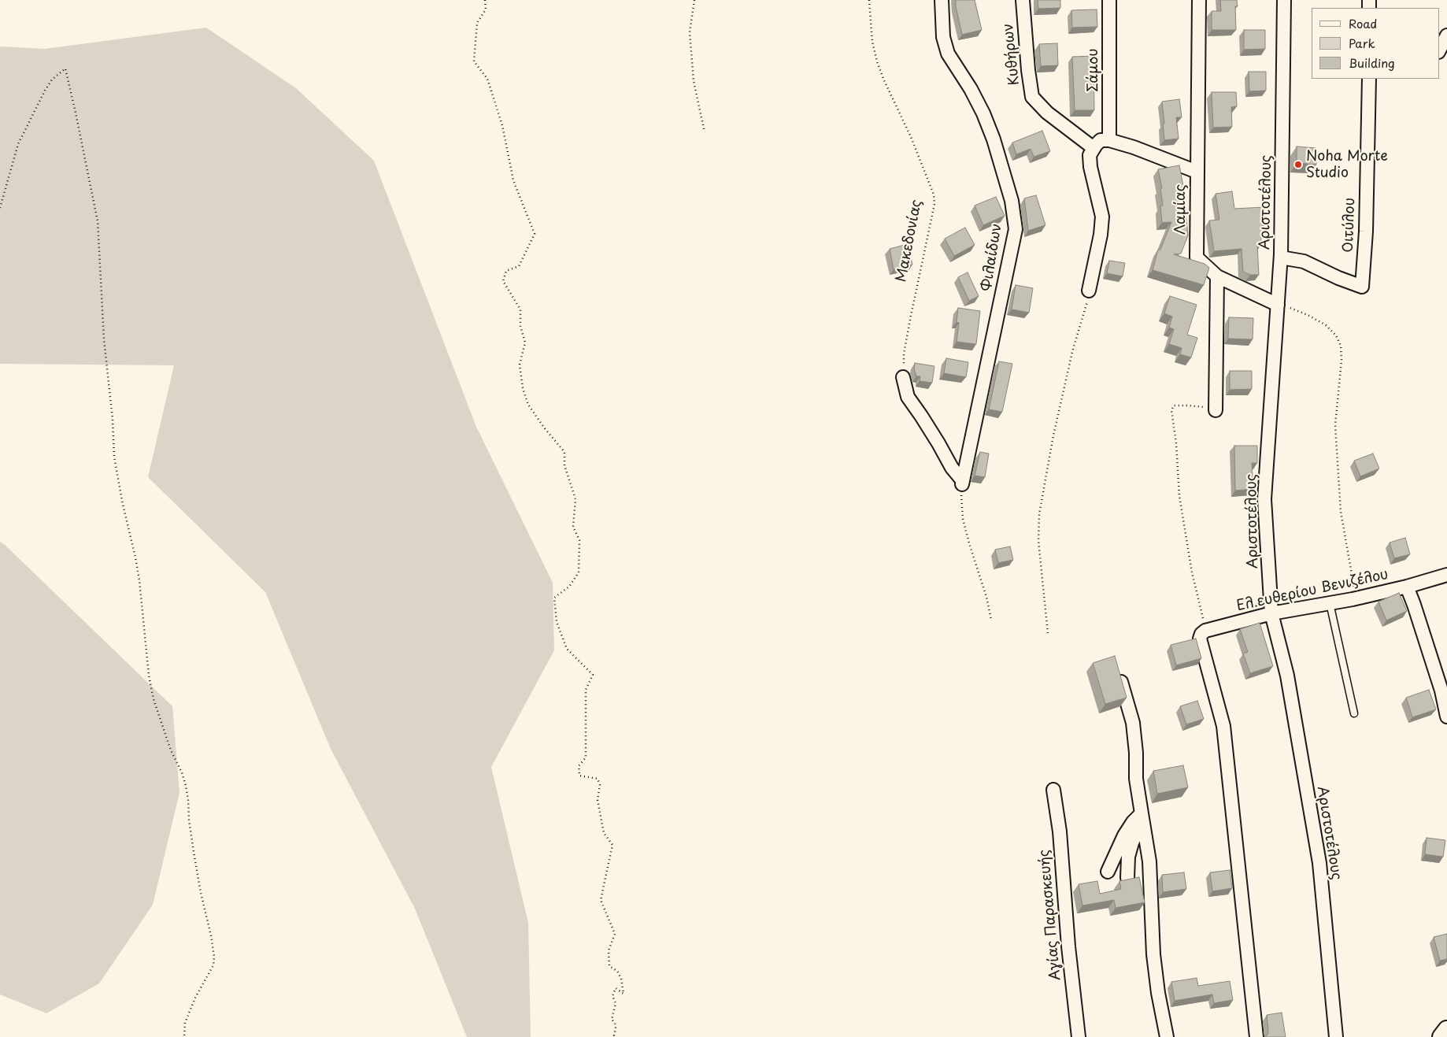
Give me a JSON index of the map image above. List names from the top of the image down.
{
  "streets": {
    "street": [
      "Κυθήρων",
      "Σάμου",
      "Αριστοτέλους",
      "Λαμίας",
      "Οιτύλου",
      "Φιλαίδων",
      "Ελ.ευθερίου Βενιζέλου",
      "Αγίας Παρασκευής"
    ],
    "path": ["Μακεδονίας"]
  },
  "crossings": [
    ["Αριστοτέλους", "Λαμίας"],
    ["Αριστοτέλους", "Οιτύλου"],
    ["Αριστοτέλους", "Ελ.ευθερίου Βενιζέλου"]
  ],
  "places": ["Noha Morte Studio"],
  "legend": ["Road", "Park", "Building"]
}
